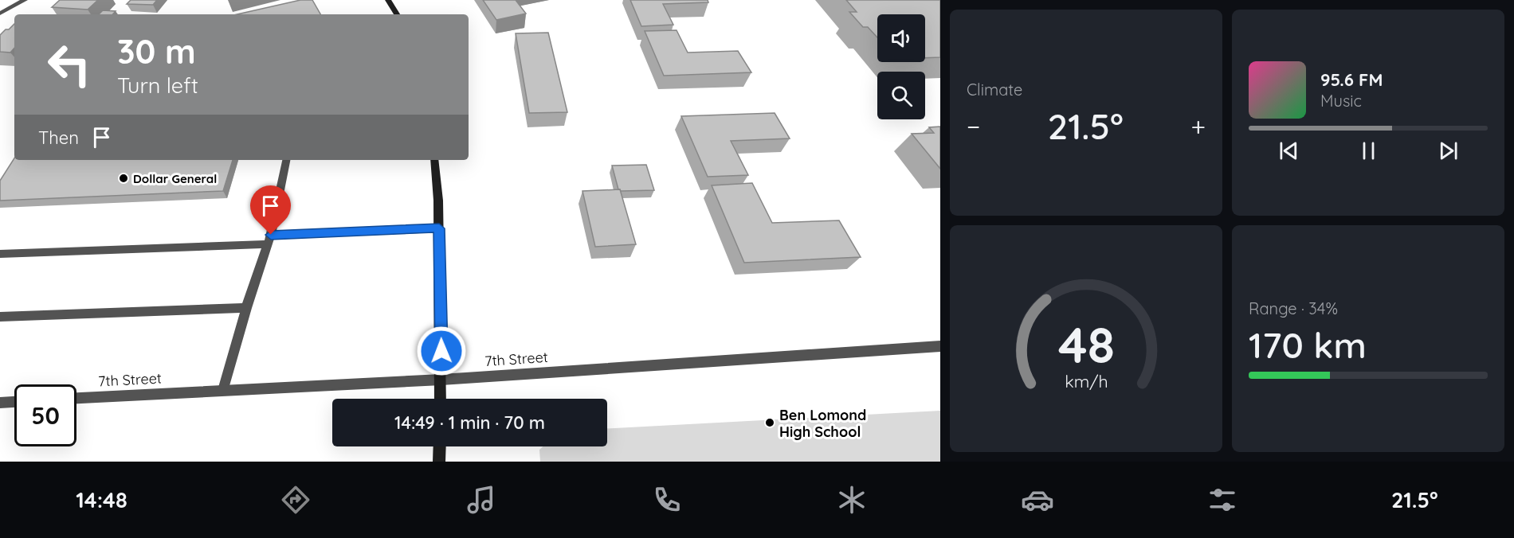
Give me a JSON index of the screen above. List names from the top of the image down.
{
  "streets": {
    "street": ["7th Street"]
  },
  "places": ["Dollar General", "Ben Lomond High School"],
  "page": {
    "tile": [
      "Climate",
      ["Range · 34%", "170 km"]
    ],
    "turn": ["30 m", "Turn left"],
    "song": ["95.6 FM", "Music"],
    "heat": ["−", "21.5°", "+"],
    "then": "Then",
    "limit": "50",
    "trip": "14:49 · 1 min · 70 m",
    "tabs": ["14:48", "21.5°"],
    "gauge": ["48", "km/h"]
  }
}
